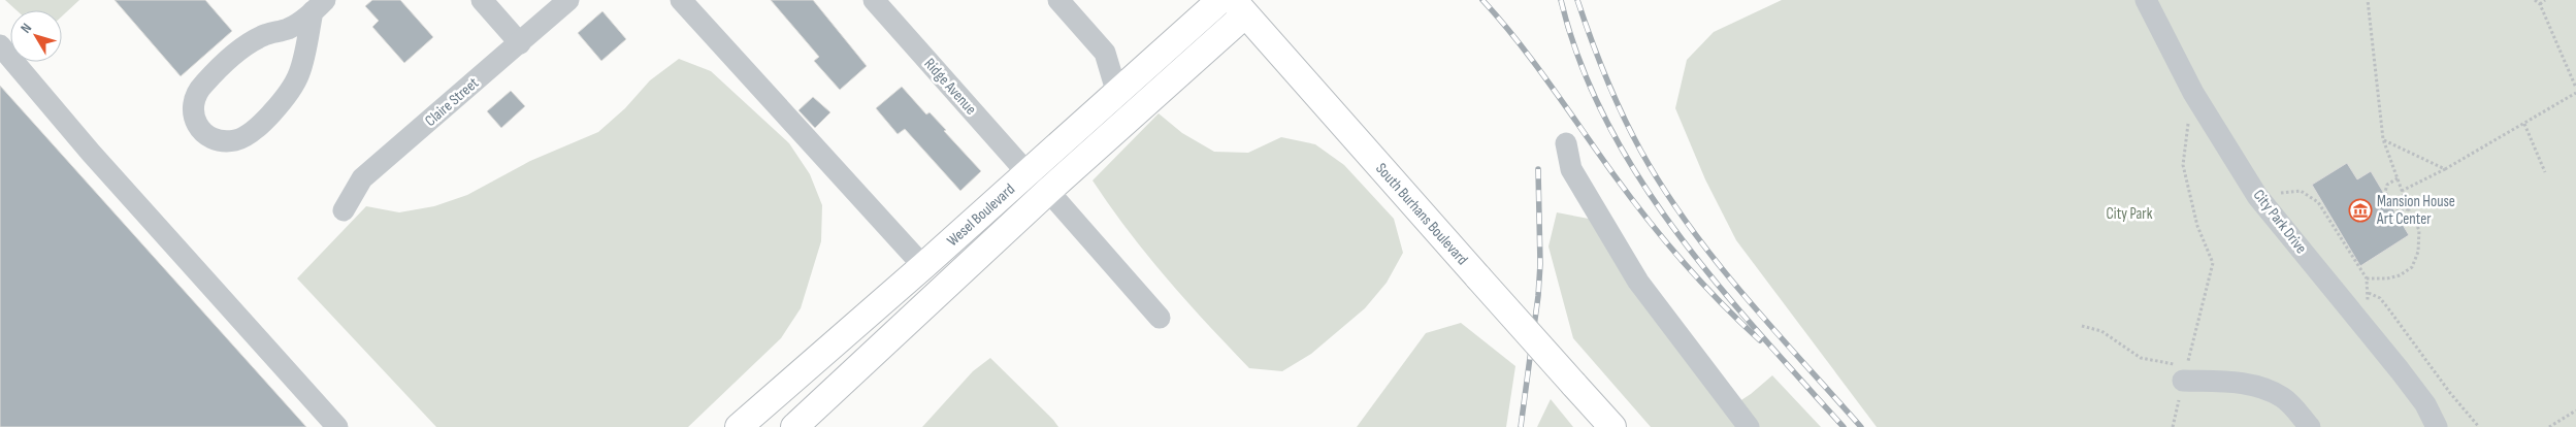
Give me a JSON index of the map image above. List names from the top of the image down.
{
  "streets": {
    "main road": ["Wesel Boulevard", "South Burhans Boulevard"],
    "street": ["Ridge Avenue", "Claire Street", "City Park Drive"]
  },
  "crossings": [
    ["Ridge Avenue", "Wesel Boulevard"],
    ["Wesel Boulevard", "South Burhans Boulevard"]
  ],
  "parks": ["City Park"],
  "places": {
    "museum": ["Mansion House Art Center"]
  },
  "north": "top left"
}
